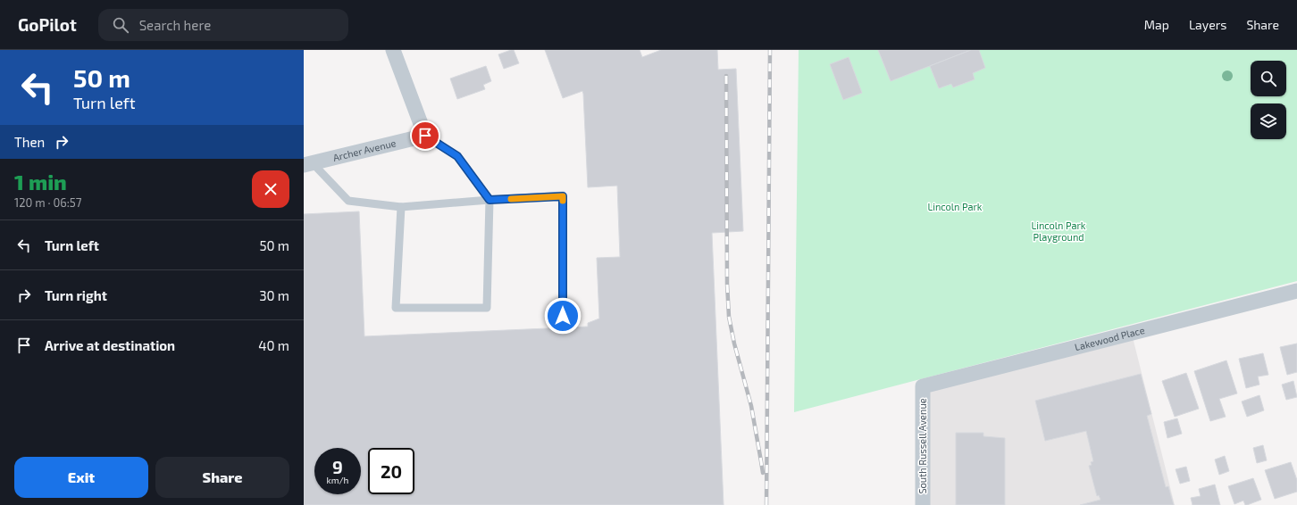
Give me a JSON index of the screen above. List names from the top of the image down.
{
  "streets": {
    "street": ["Archer Avenue", "Lakewood Place", "South Russell Avenue"]
  },
  "crossings": [
    ["Lakewood Place", "South Russell Avenue"]
  ],
  "parks": ["Lincoln Park", "Lincoln Park Playground"],
  "page": {
    "header": "GoPilot",
    "search": "Search here",
    "nav": ["Map", "Layers", "Share"],
    "turn": ["50 m", "Turn left"],
    "then": "Then",
    "heading": ["1 min", "120 m · 06:57"],
    "list": [
      {
        "name": "Turn left",
        "value": "50 m"
      },
      {
        "name": "Turn right",
        "value": "30 m"
      },
      {
        "name": "Arrive at destination",
        "value": "40 m"
      }
    ],
    "speed": "9 km/h",
    "limit": "20",
    "buttons": ["Exit", "Share"]
  }
}
